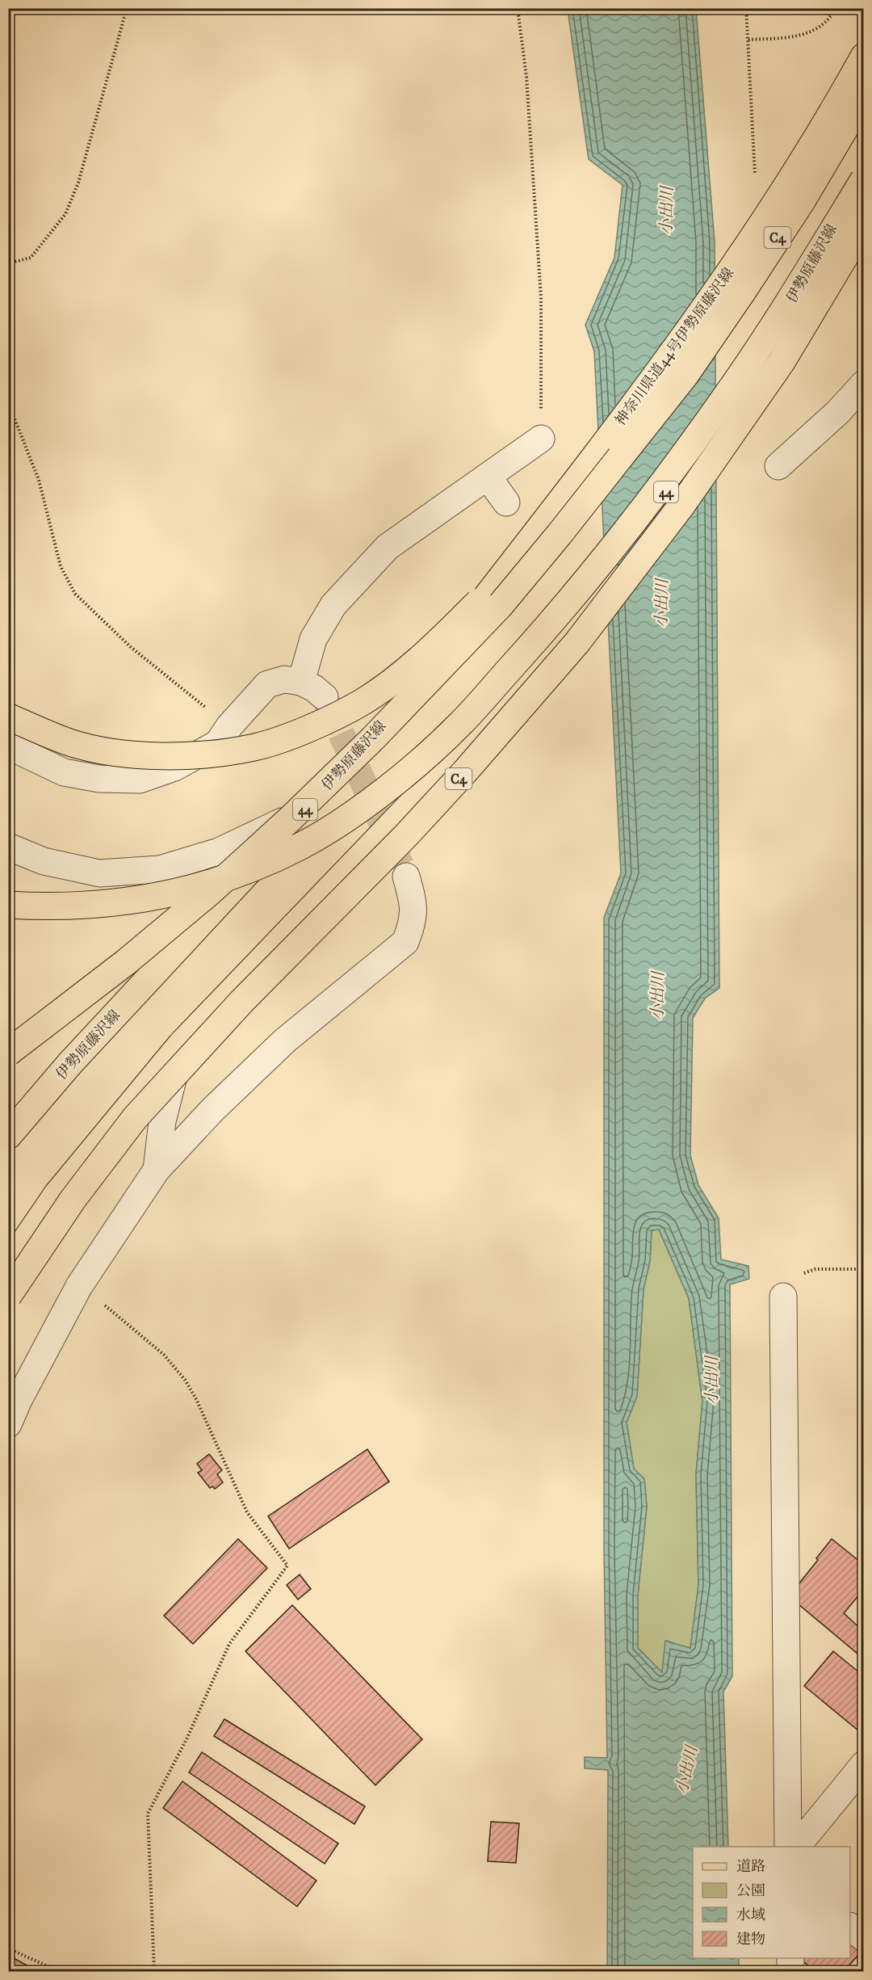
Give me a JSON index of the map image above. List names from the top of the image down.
{
  "streets": {
    "main road": [
      "C4",
      "伊勢原藤沢線",
      "神奈川県道44号伊勢原藤沢線",
      "44"
    ]
  },
  "crossings": [
    ["伊勢原藤沢線", "神奈川県道44号伊勢原藤沢線"],
    ["伊勢原藤沢線", "44"]
  ],
  "water": ["小出川"],
  "legend": [
    "道路",
    "公園",
    "水域",
    "建物"
  ]
}
